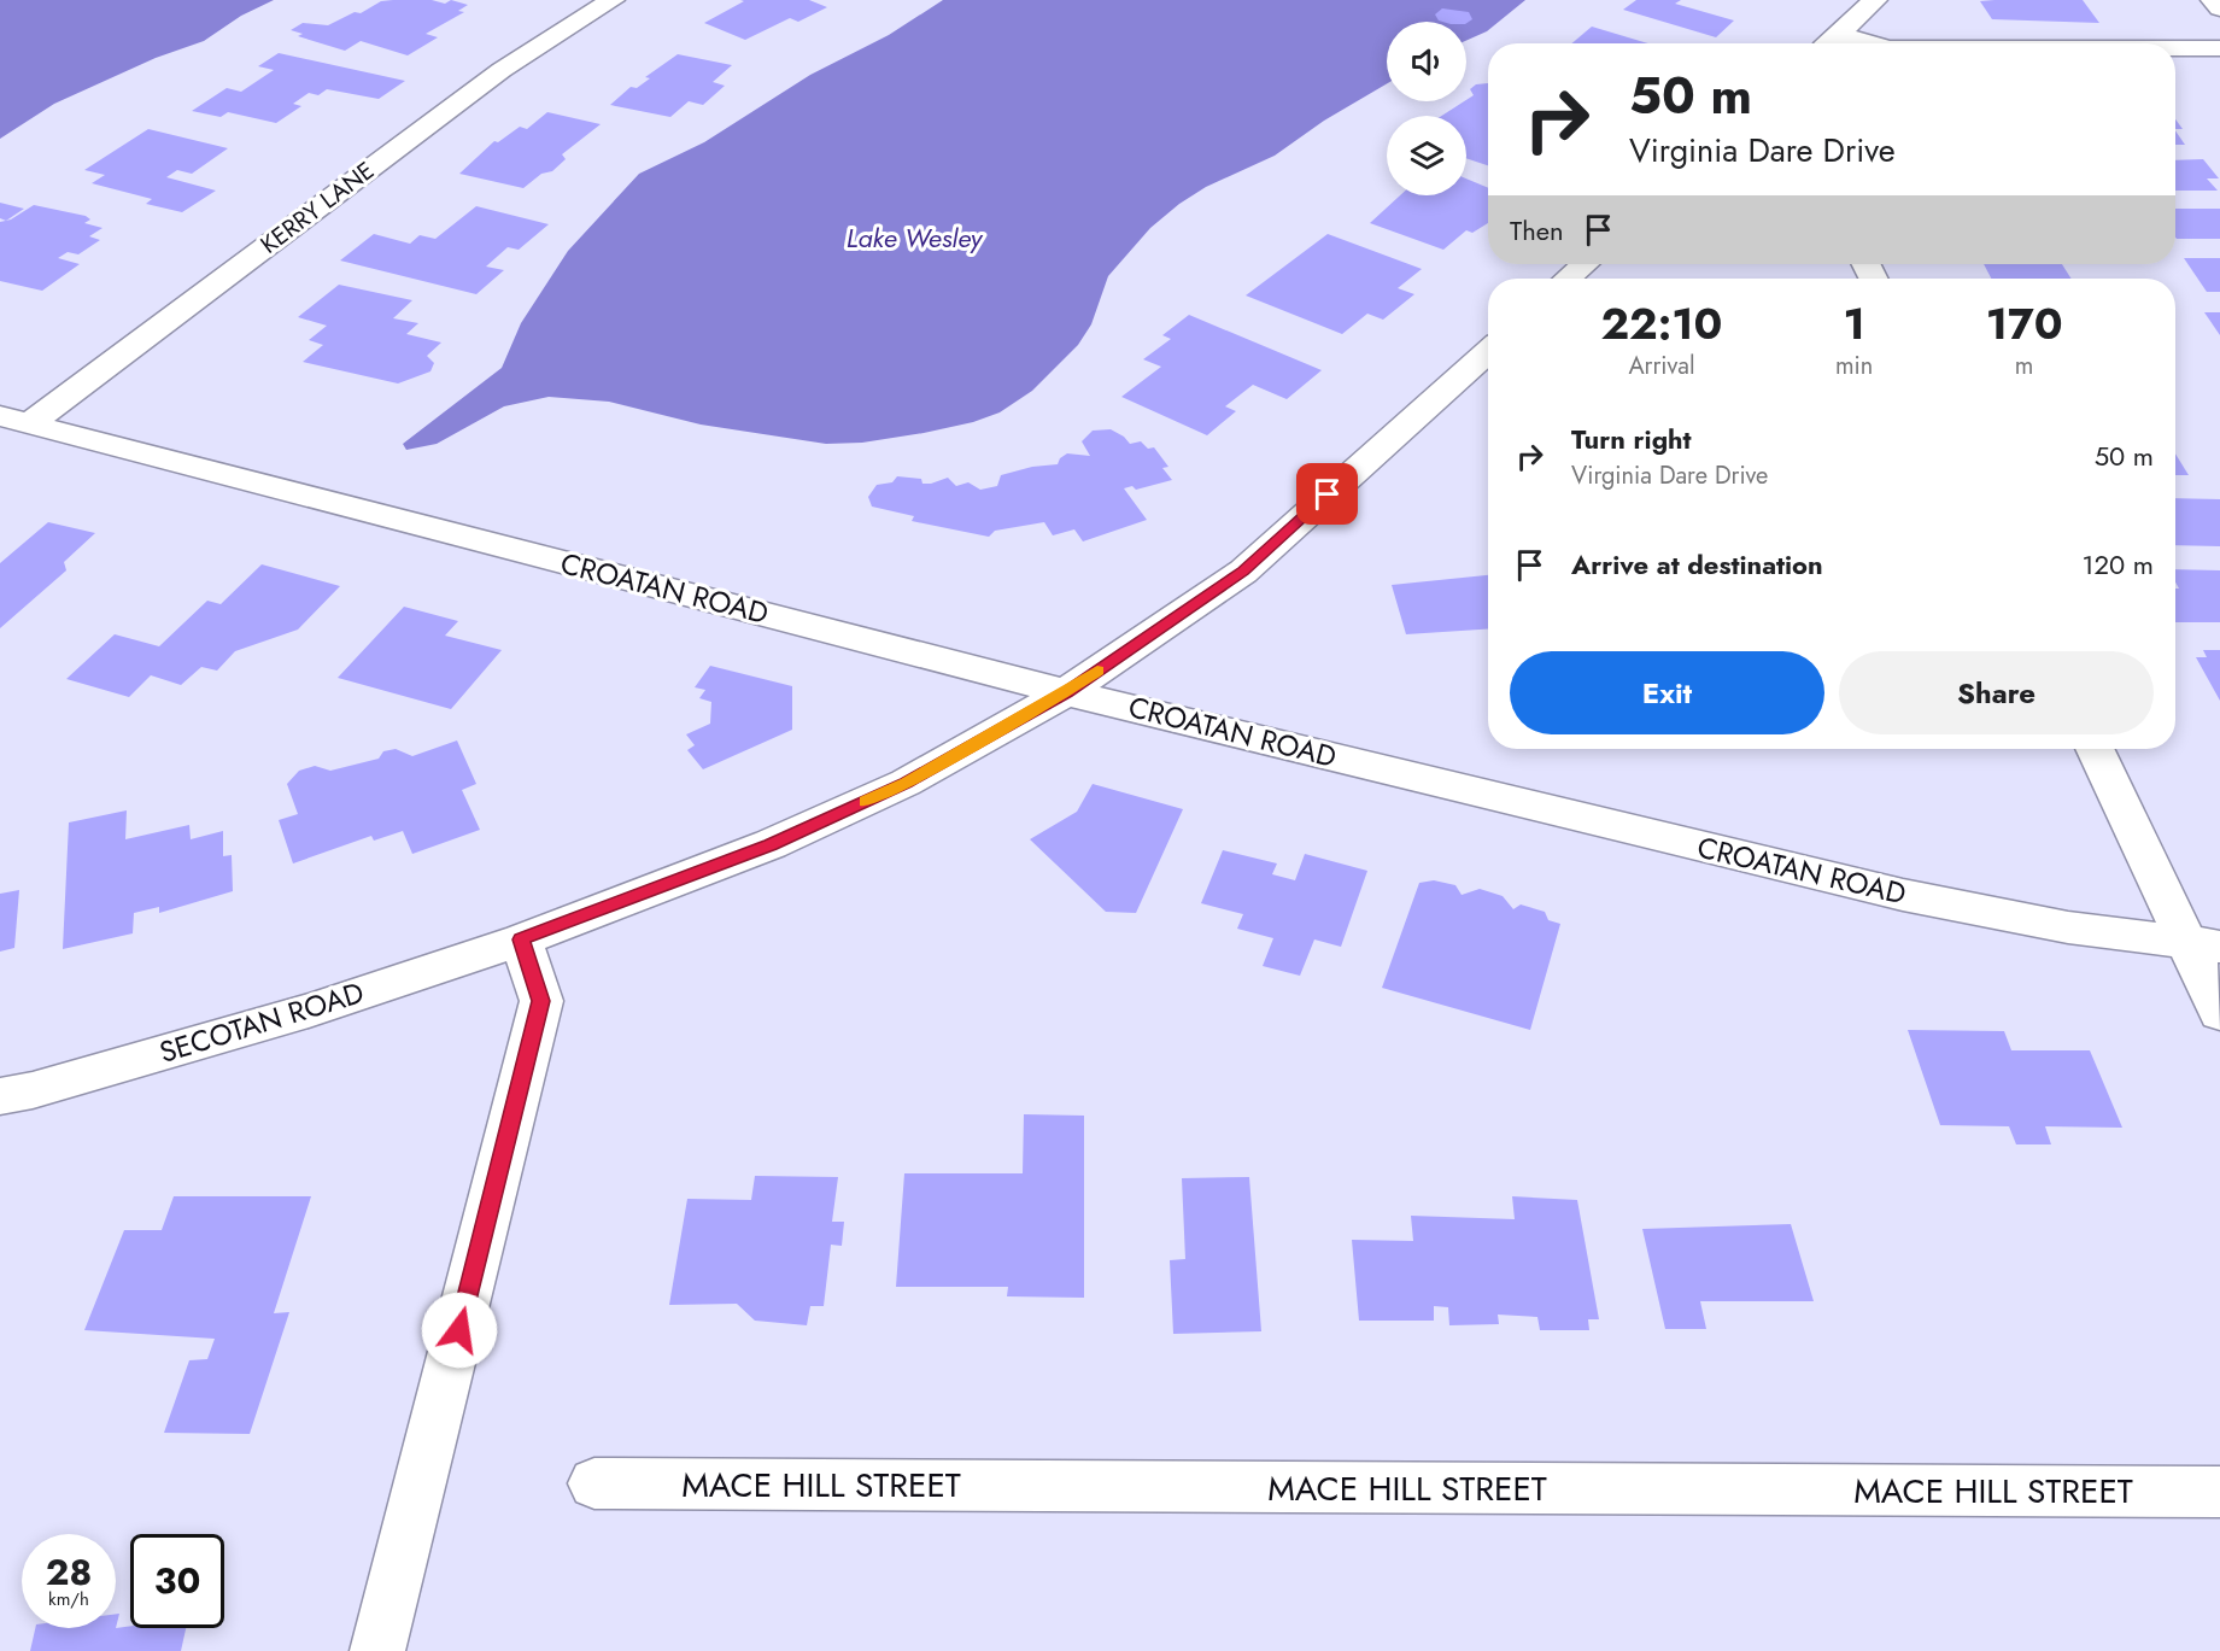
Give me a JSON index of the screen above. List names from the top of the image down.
{
  "streets": {
    "street": [
      "KERRY LANE",
      "CROATAN ROAD",
      "SECOTAN ROAD",
      "MACE HILL STREET"
    ]
  },
  "crossings": [
    ["KERRY LANE", "CROATAN ROAD"],
    ["CROATAN ROAD", "SECOTAN ROAD"]
  ],
  "water": ["Lake Wesley"],
  "page": {
    "turn": ["50 m", "Virginia Dare Drive"],
    "then": "Then",
    "eta": [
      "22:10",
      "Arrival",
      "1",
      "min",
      "170",
      "m"
    ],
    "list": [
      {
        "name": "Turn right",
        "note": "Virginia Dare Drive",
        "value": "50 m"
      },
      {
        "name": "Arrive at destination",
        "value": "120 m"
      }
    ],
    "buttons": ["Exit", "Share"],
    "speed": "28 km/h",
    "limit": "30"
  }
}
